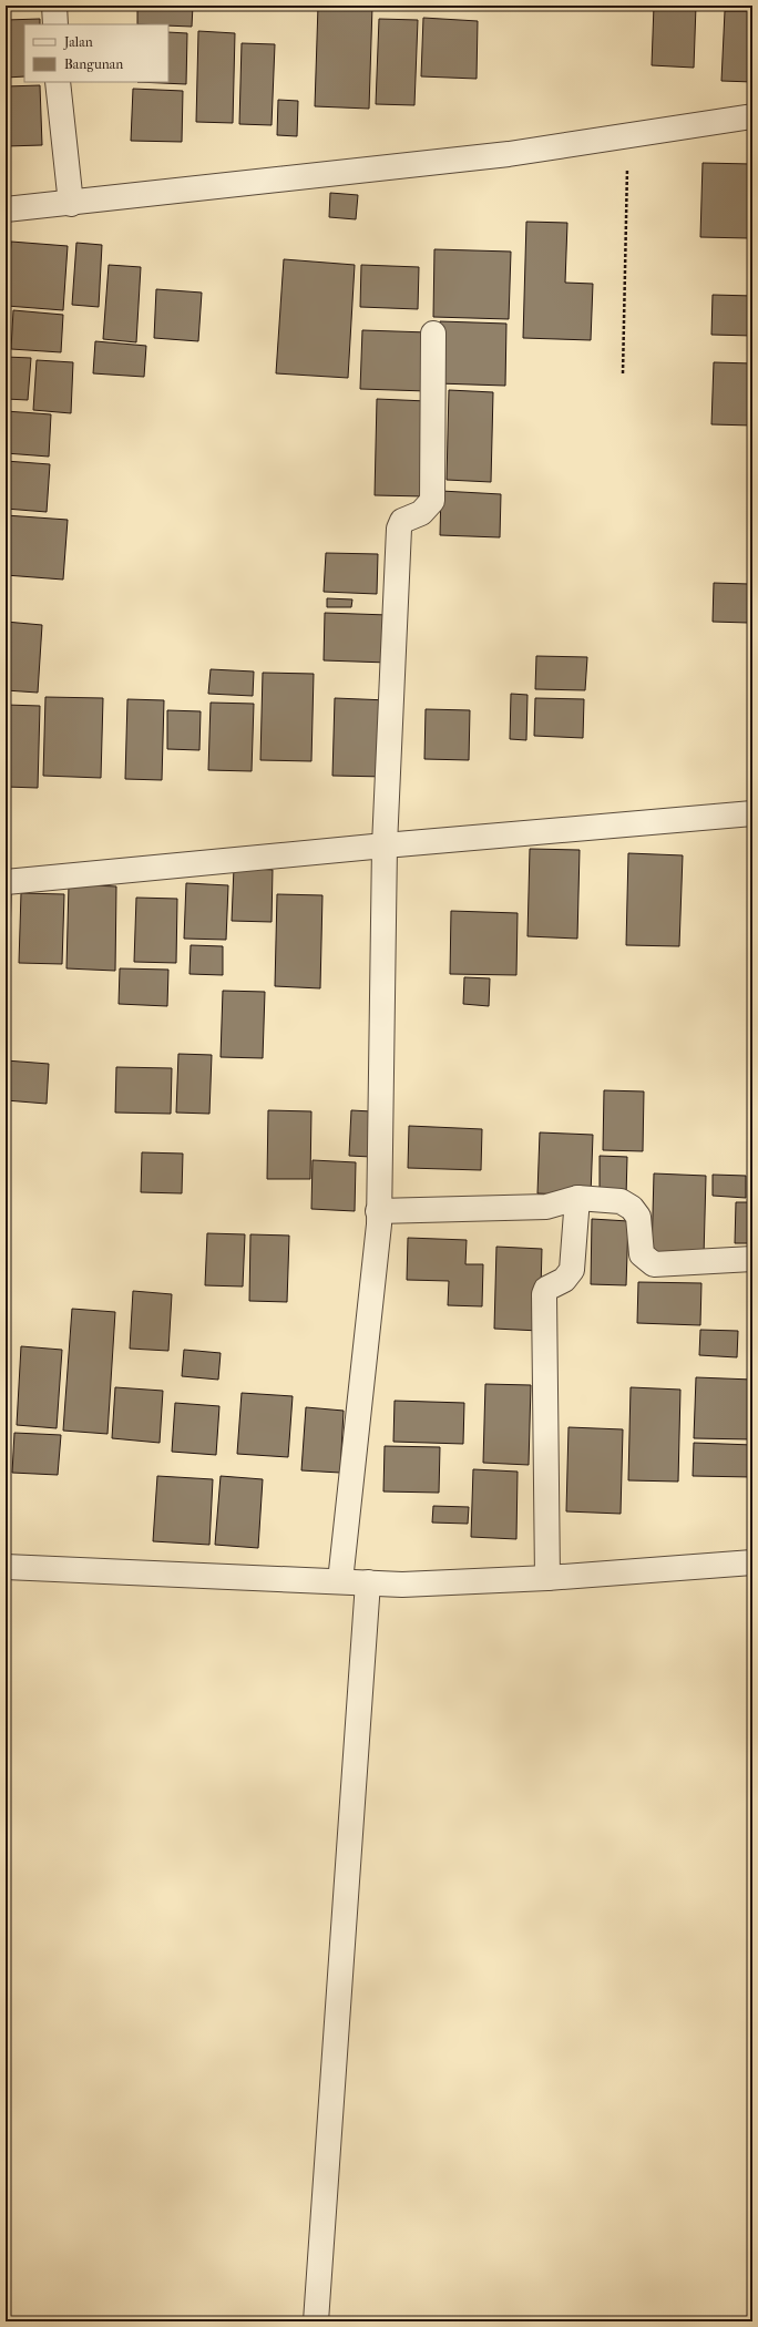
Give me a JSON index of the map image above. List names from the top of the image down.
{
  "legend": ["Jalan", "Bangunan"]
}
